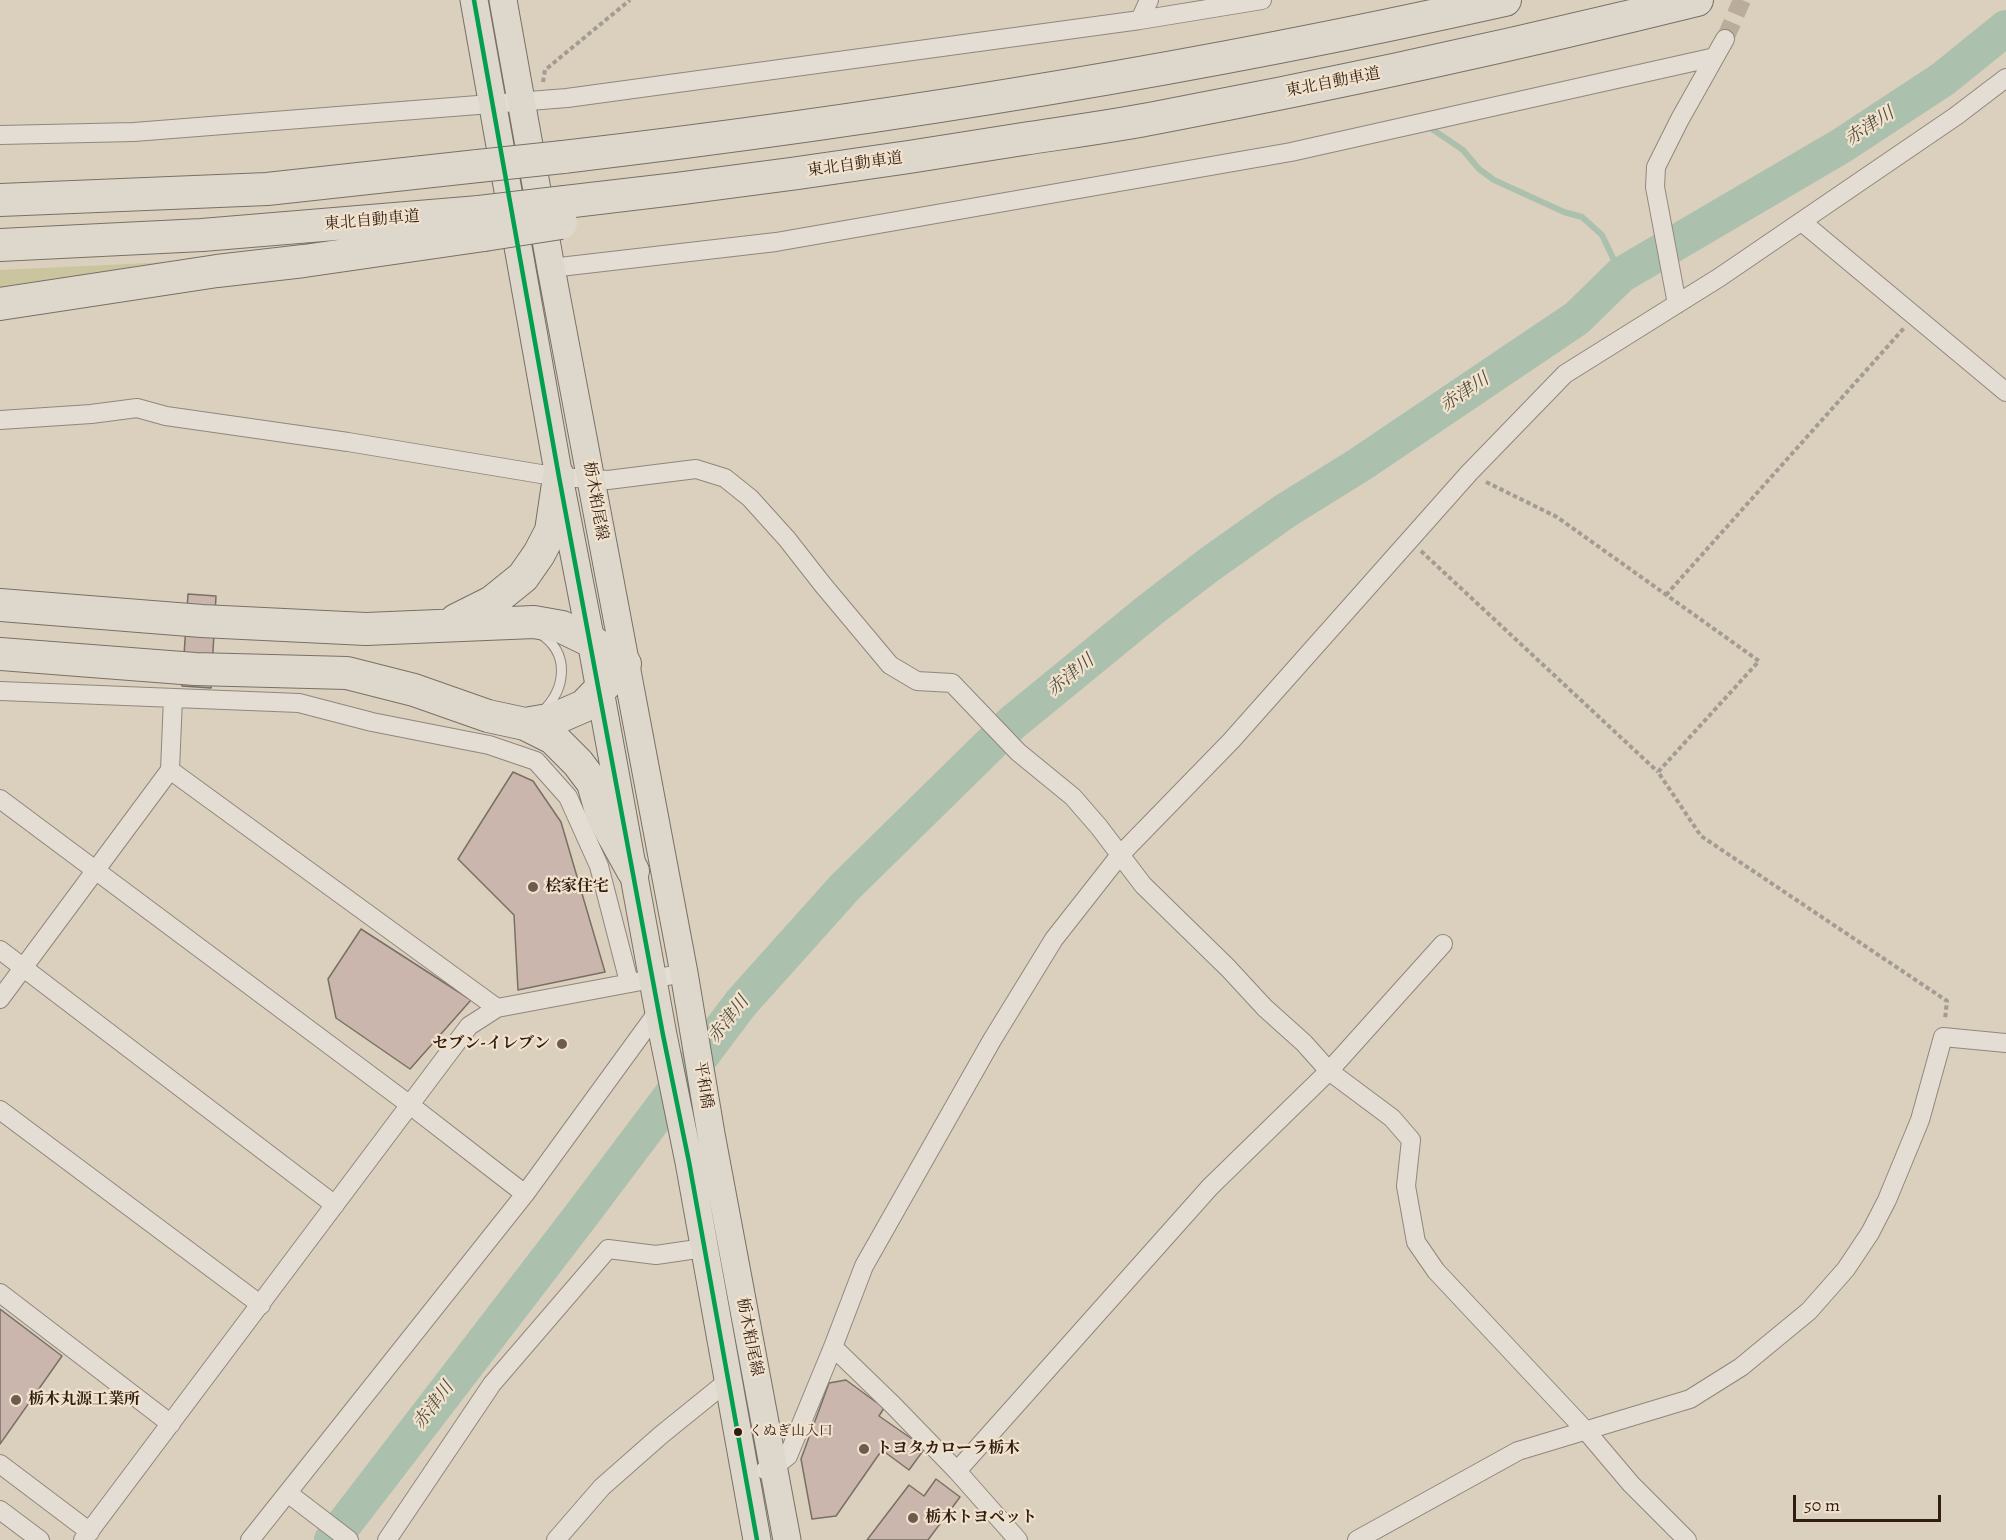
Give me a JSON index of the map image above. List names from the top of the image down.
{
  "streets": {
    "highway": ["東北自動車道"],
    "main road": ["栃木粕尾線", "平和橋"]
  },
  "crossings": [
    ["栃木粕尾線", "平和橋"]
  ],
  "water": ["赤津川"],
  "places": [
    "桧家住宅",
    "セブン-イレブン",
    "栃木丸源工業所",
    "くぬぎ山入口",
    "トヨタカローラ栃木",
    "栃木トヨペット"
  ],
  "scale_bar": "50 m"
}
